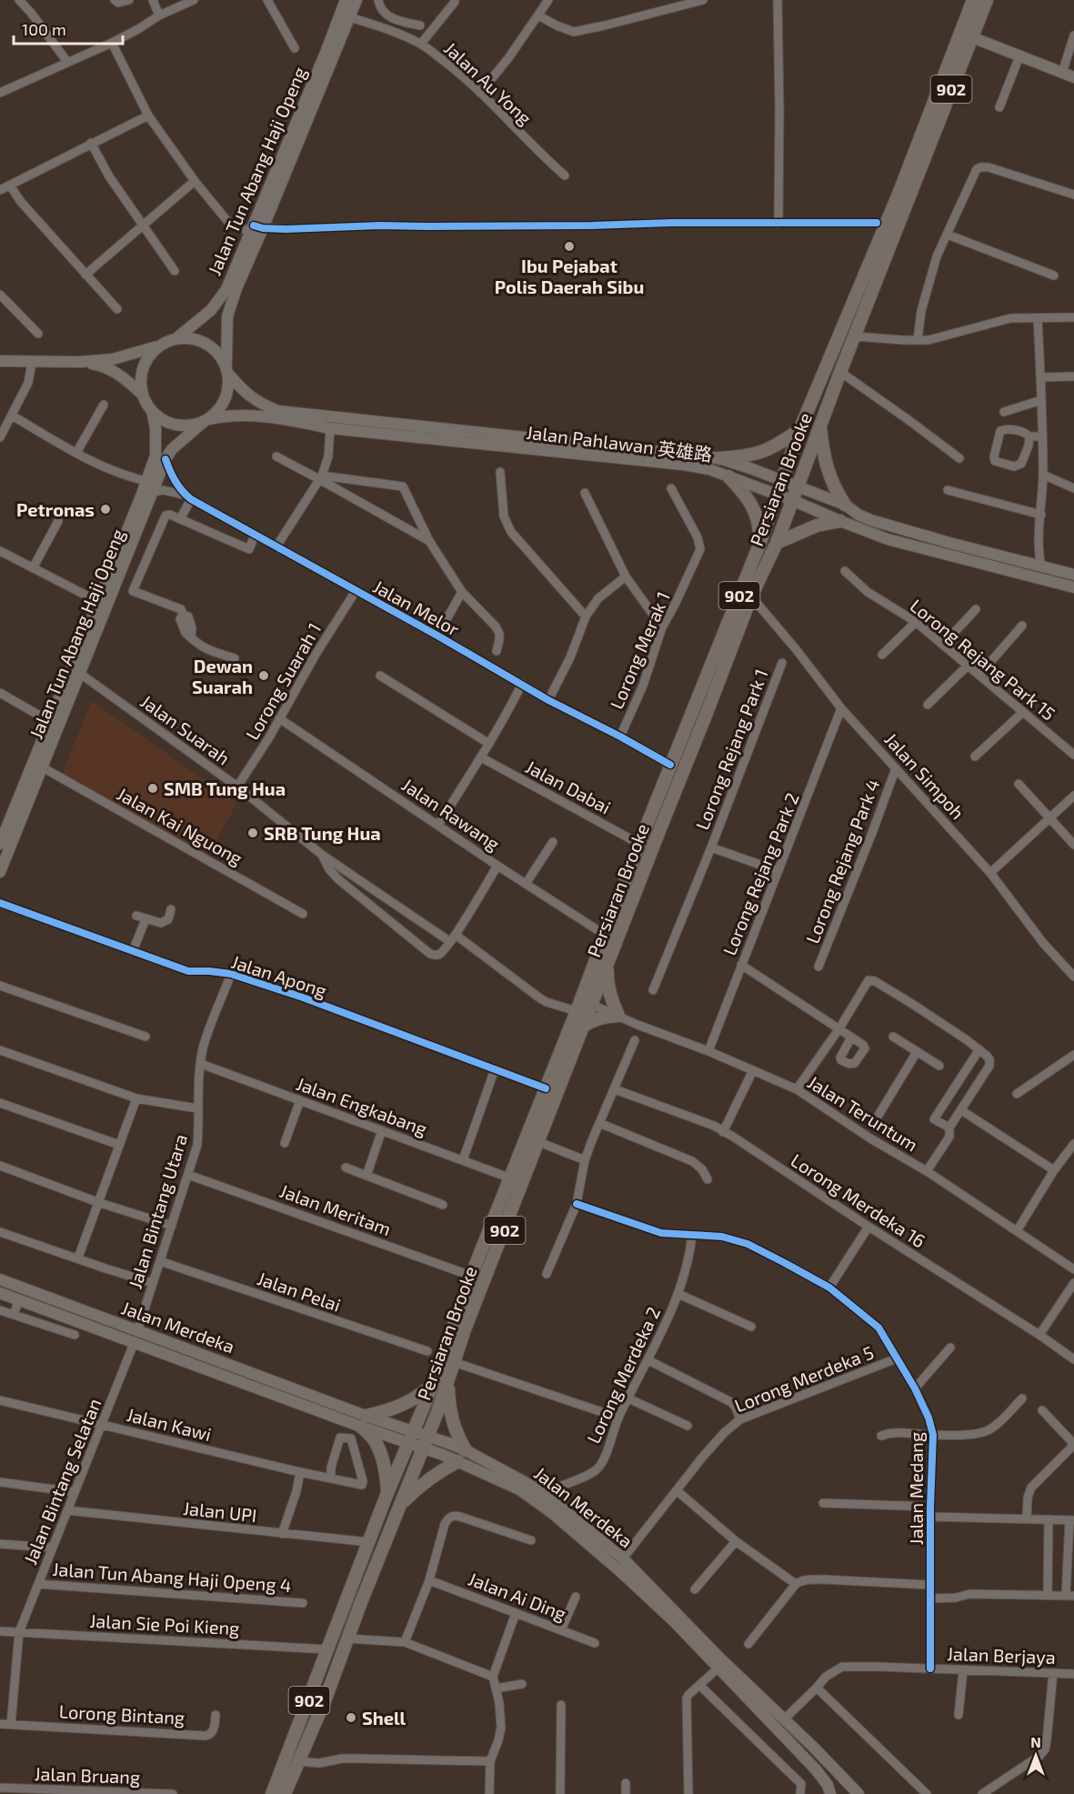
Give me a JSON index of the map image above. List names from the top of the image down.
{
  "streets": {
    "main road": [
      "902",
      "Jalan Tun Abang Haji Openg",
      "Jalan Pahlawan 英雄路",
      "Persiaran Brooke",
      "Jalan Merdeka"
    ],
    "street": [
      "Jalan Au Yong",
      "Jalan Melor",
      "Lorong Merak 1",
      "Lorong Rejang Park 15",
      "Lorong Suarah 1",
      "Jalan Suarah",
      "Lorong Rejang Park 1",
      "Jalan Simpoh",
      "Jalan Dabai",
      "Jalan Rawang",
      "Jalan Kai Nguong",
      "Lorong Rejang Park 4",
      "Lorong Rejang Park 2",
      "Jalan Apong",
      "Jalan Engkabang",
      "Jalan Teruntum",
      "Lorong Merdeka 16",
      "Jalan Meritam",
      "Jalan Bintang Utara",
      "Jalan Pelai",
      "Lorong Merdeka 2",
      "Lorong Merdeka 5",
      "Jalan Kawi",
      "Jalan Bintang Selatan",
      "Jalan Medang",
      "Jalan UPI",
      "Jalan Tun Abang Haji Openg 4",
      "Jalan Ai Ding",
      "Jalan Sie Poi Kieng",
      "Jalan Berjaya",
      "Lorong Bintang",
      "Jalan Bruang"
    ]
  },
  "crossings": [
    ["Jalan Au Yong", "Jalan Tun Abang Haji Openg"],
    ["Jalan Tun Abang Haji Openg", "Jalan Pahlawan 英雄路"],
    ["Jalan Tun Abang Haji Openg", "Jalan Melor"],
    ["Jalan Tun Abang Haji Openg", "Jalan Suarah"],
    ["Jalan Tun Abang Haji Openg", "Jalan Kai Nguong"],
    ["Jalan Pahlawan 英雄路", "Persiaran Brooke"],
    ["Persiaran Brooke", "Jalan Melor"],
    ["Persiaran Brooke", "Jalan Simpoh"],
    ["Persiaran Brooke", "Jalan Dabai"],
    ["Persiaran Brooke", "Jalan Rawang"],
    ["Persiaran Brooke", "Jalan Apong"],
    ["Persiaran Brooke", "Jalan Engkabang"],
    ["Persiaran Brooke", "Jalan Teruntum"],
    ["Persiaran Brooke", "Jalan Meritam"],
    ["Persiaran Brooke", "Jalan Merdeka"],
    ["Persiaran Brooke", "Jalan UPI"],
    ["Persiaran Brooke", "Jalan Sie Poi Kieng"],
    ["Jalan Melor", "Lorong Merak 1"],
    ["Jalan Melor", "Lorong Suarah 1"],
    ["Lorong Suarah 1", "Jalan Suarah"],
    ["Lorong Suarah 1", "Jalan Rawang"],
    ["Jalan Suarah", "Jalan Rawang"],
    ["Jalan Suarah", "Jalan Teruntum"],
    ["Lorong Rejang Park 1", "Lorong Rejang Park 2"],
    ["Jalan Simpoh", "Lorong Rejang Park 4"],
    ["Jalan Simpoh", "Lorong Rejang Park 2"],
    ["Lorong Rejang Park 2", "Jalan Teruntum"],
    ["Jalan Apong", "Jalan Bintang Utara"],
    ["Jalan Engkabang", "Jalan Bintang Utara"],
    ["Jalan Meritam", "Jalan Bintang Utara"],
    ["Jalan Bintang Utara", "Jalan Pelai"],
    ["Jalan Bintang Utara", "Jalan Merdeka"],
    ["Jalan Bintang Utara", "Jalan Bintang Selatan"],
    ["Jalan Merdeka", "Lorong Merdeka 2"],
    ["Jalan Merdeka", "Lorong Merdeka 5"],
    ["Jalan Merdeka", "Jalan Bintang Selatan"],
    ["Jalan Merdeka", "Jalan Berjaya"],
    ["Lorong Merdeka 2", "Jalan Medang"],
    ["Lorong Merdeka 5", "Jalan Medang"],
    ["Jalan Kawi", "Jalan Bintang Selatan"],
    ["Jalan Bintang Selatan", "Jalan UPI"],
    ["Jalan Bintang Selatan", "Jalan Tun Abang Haji Openg 4"],
    ["Jalan Bintang Selatan", "Jalan Sie Poi Kieng"],
    ["Jalan Medang", "Jalan Berjaya"]
  ],
  "places": [
    "Ibu Pejabat Polis Daerah Sibu",
    "Petronas",
    "Dewan Suarah",
    "SMB Tung Hua",
    "SRB Tung Hua",
    "Shell"
  ],
  "scale_bar": "100 m",
  "north": "top"
}
